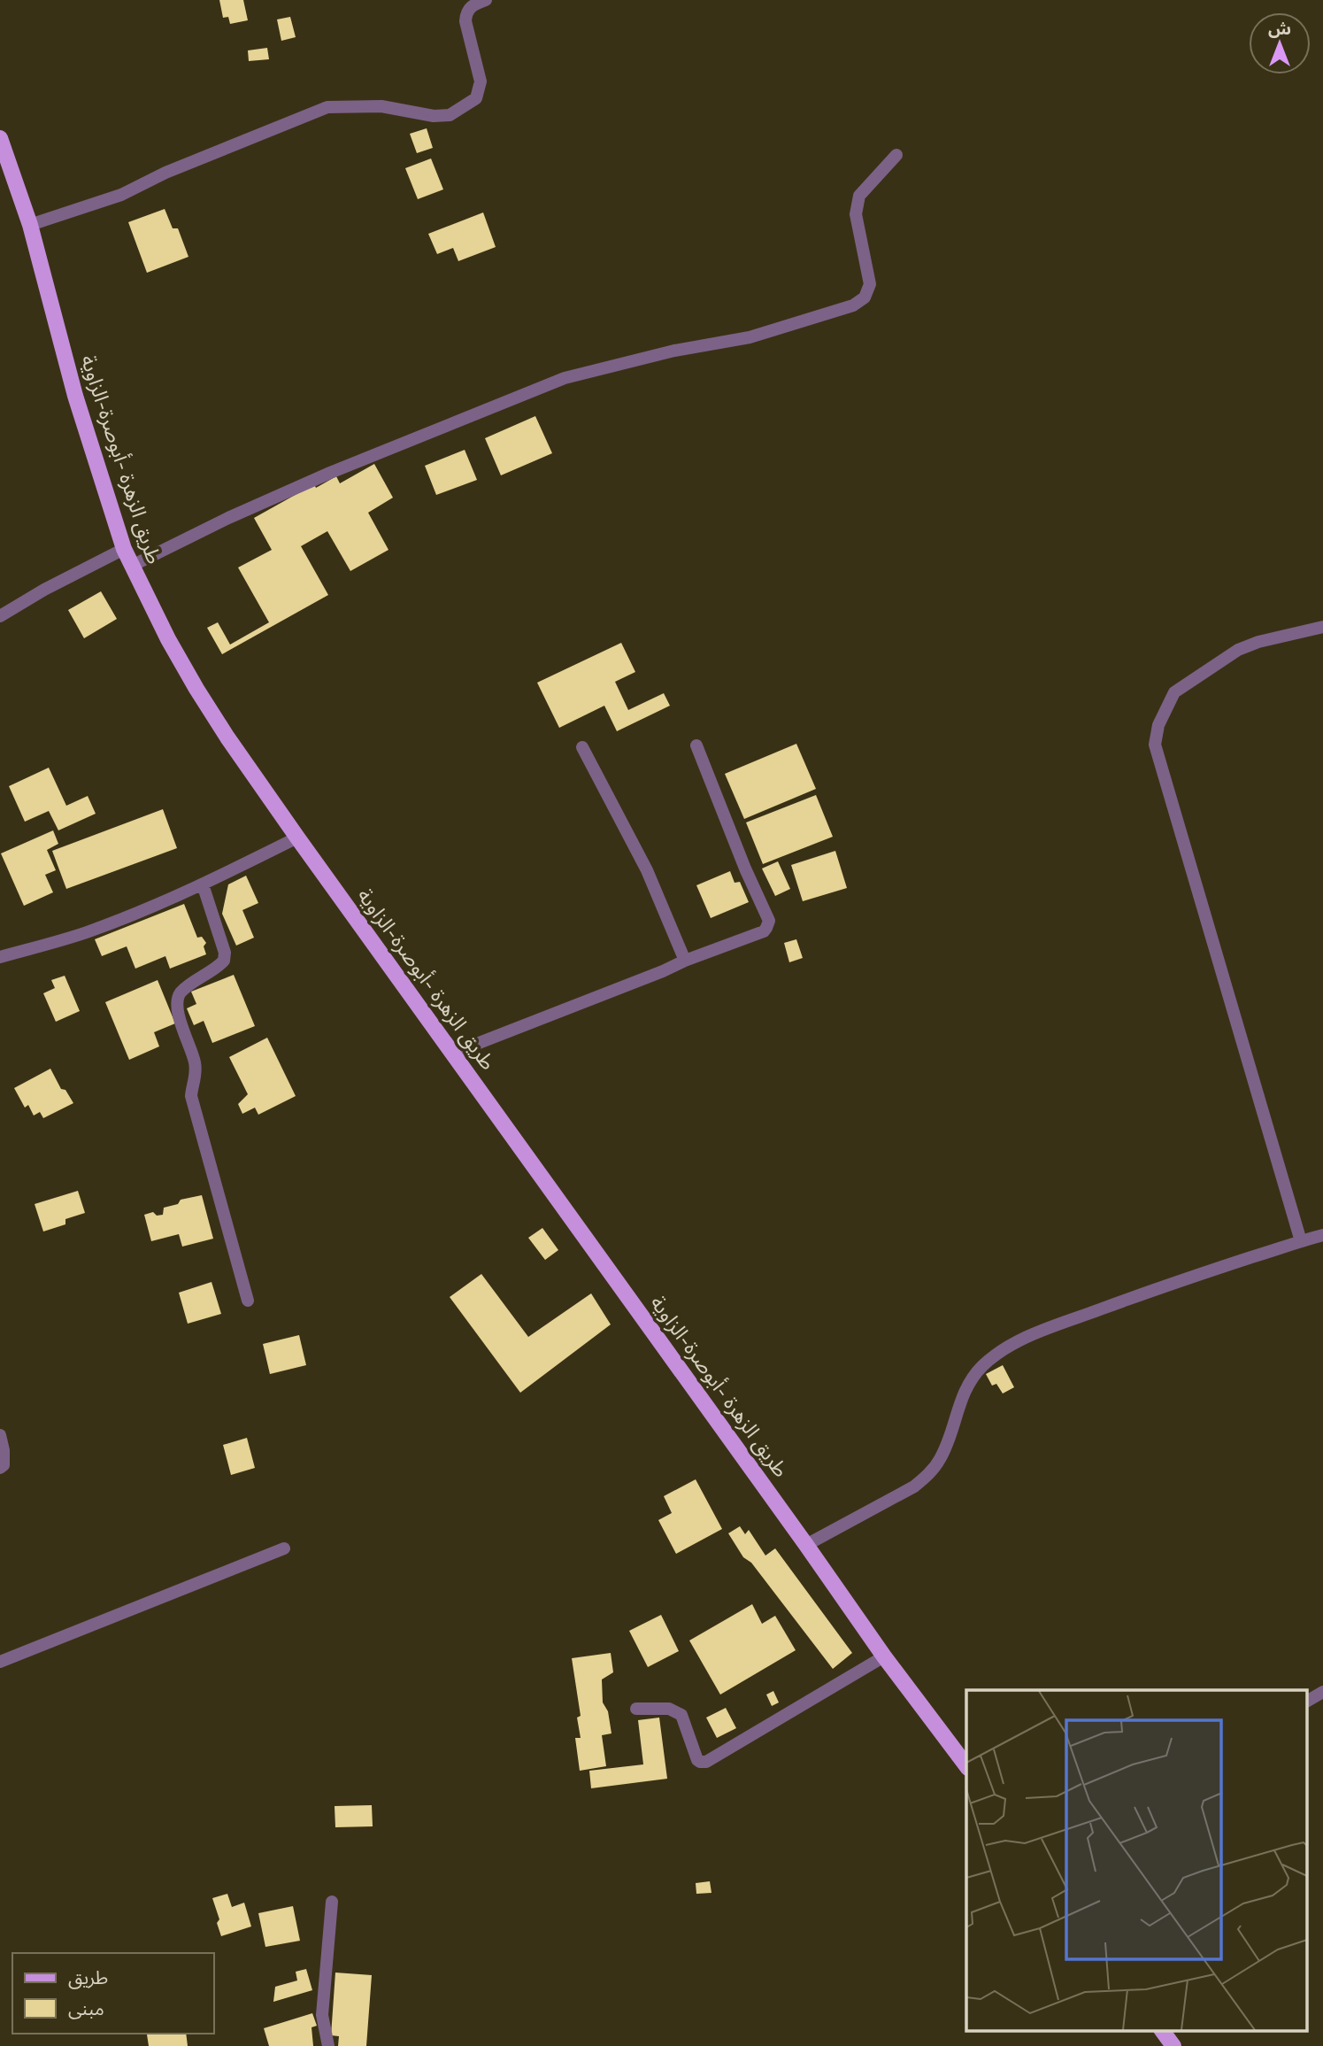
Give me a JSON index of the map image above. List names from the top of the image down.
{
  "streets": {
    "main road": ["طريق الزهرة -أبوصرة-الزاوية"]
  },
  "legend": ["طريق", "مبنى"],
  "north": "top"
}
